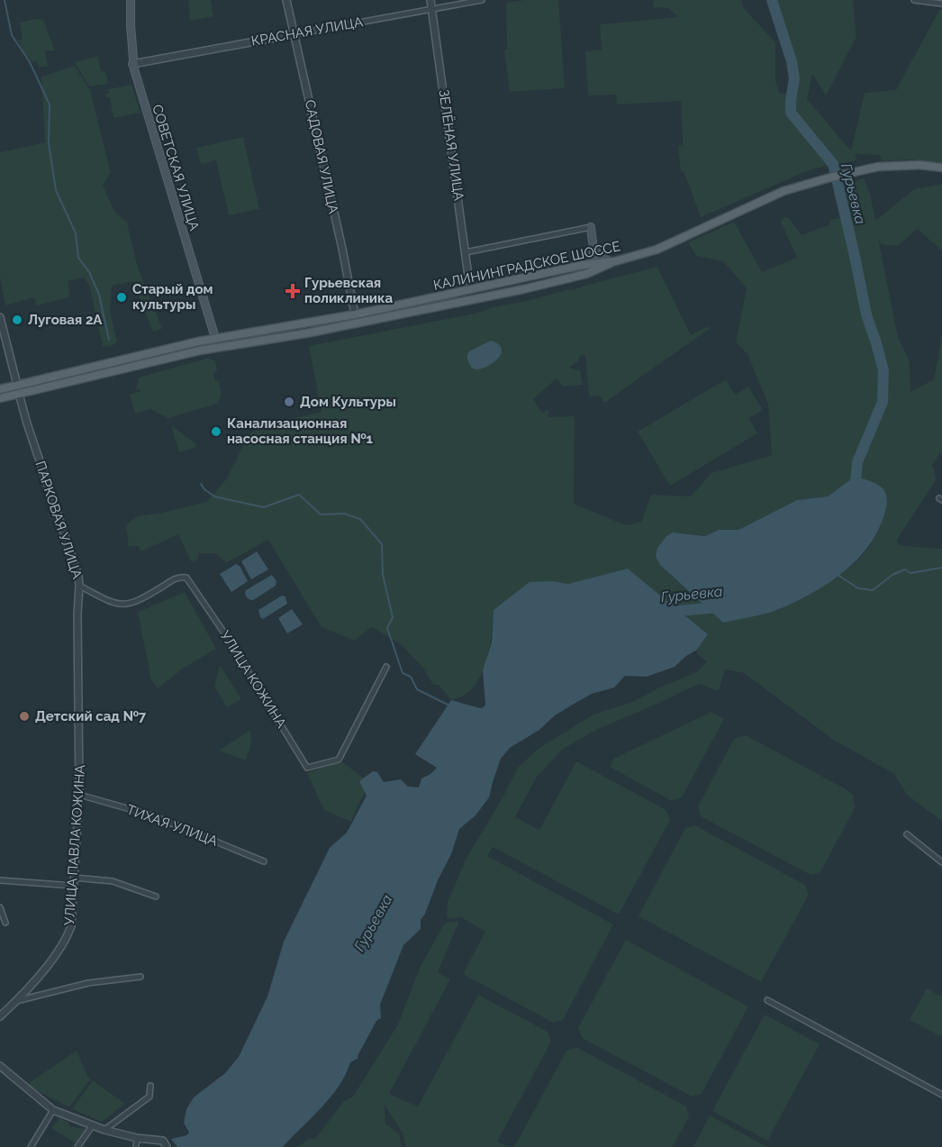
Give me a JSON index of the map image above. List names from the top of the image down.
{
  "streets": {
    "main road": ["СОВЕТСКАЯ УЛИЦА", "КАЛИНИНГРАДСКОЕ ШОССЕ"],
    "street": [
      "КРАСНАЯ УЛИЦА",
      "ЗЕЛЁНАЯ УЛИЦА",
      "САДОВАЯ УЛИЦА",
      "ПАРКОВАЯ УЛИЦА",
      "УЛИЦА КОЖИНА",
      "ТИХАЯ УЛИЦА",
      "УЛИЦА ПАВЛА КОЖИНА"
    ]
  },
  "crossings": [
    ["КРАСНАЯ УЛИЦА", "ЗЕЛЁНАЯ УЛИЦА"],
    ["КРАСНАЯ УЛИЦА", "САДОВАЯ УЛИЦА"],
    ["КРАСНАЯ УЛИЦА", "СОВЕТСКАЯ УЛИЦА"],
    ["ЗЕЛЁНАЯ УЛИЦА", "КАЛИНИНГРАДСКОЕ ШОССЕ"],
    ["САДОВАЯ УЛИЦА", "КАЛИНИНГРАДСКОЕ ШОССЕ"],
    ["СОВЕТСКАЯ УЛИЦА", "КАЛИНИНГРАДСКОЕ ШОССЕ"],
    ["ПАРКОВАЯ УЛИЦА", "УЛИЦА КОЖИНА"],
    ["ПАРКОВАЯ УЛИЦА", "УЛИЦА ПАВЛА КОЖИНА"],
    ["ТИХАЯ УЛИЦА", "УЛИЦА ПАВЛА КОЖИНА"]
  ],
  "water": ["Гурьевка"],
  "places": {
    "health": ["Гурьевская поликлиника"],
    "other": [
      "Старый дом культуры",
      "Луговая 2А",
      "Дом Культуры",
      "Канализационная насосная станция №1",
      "Детский сад №7"
    ]
  }
}
